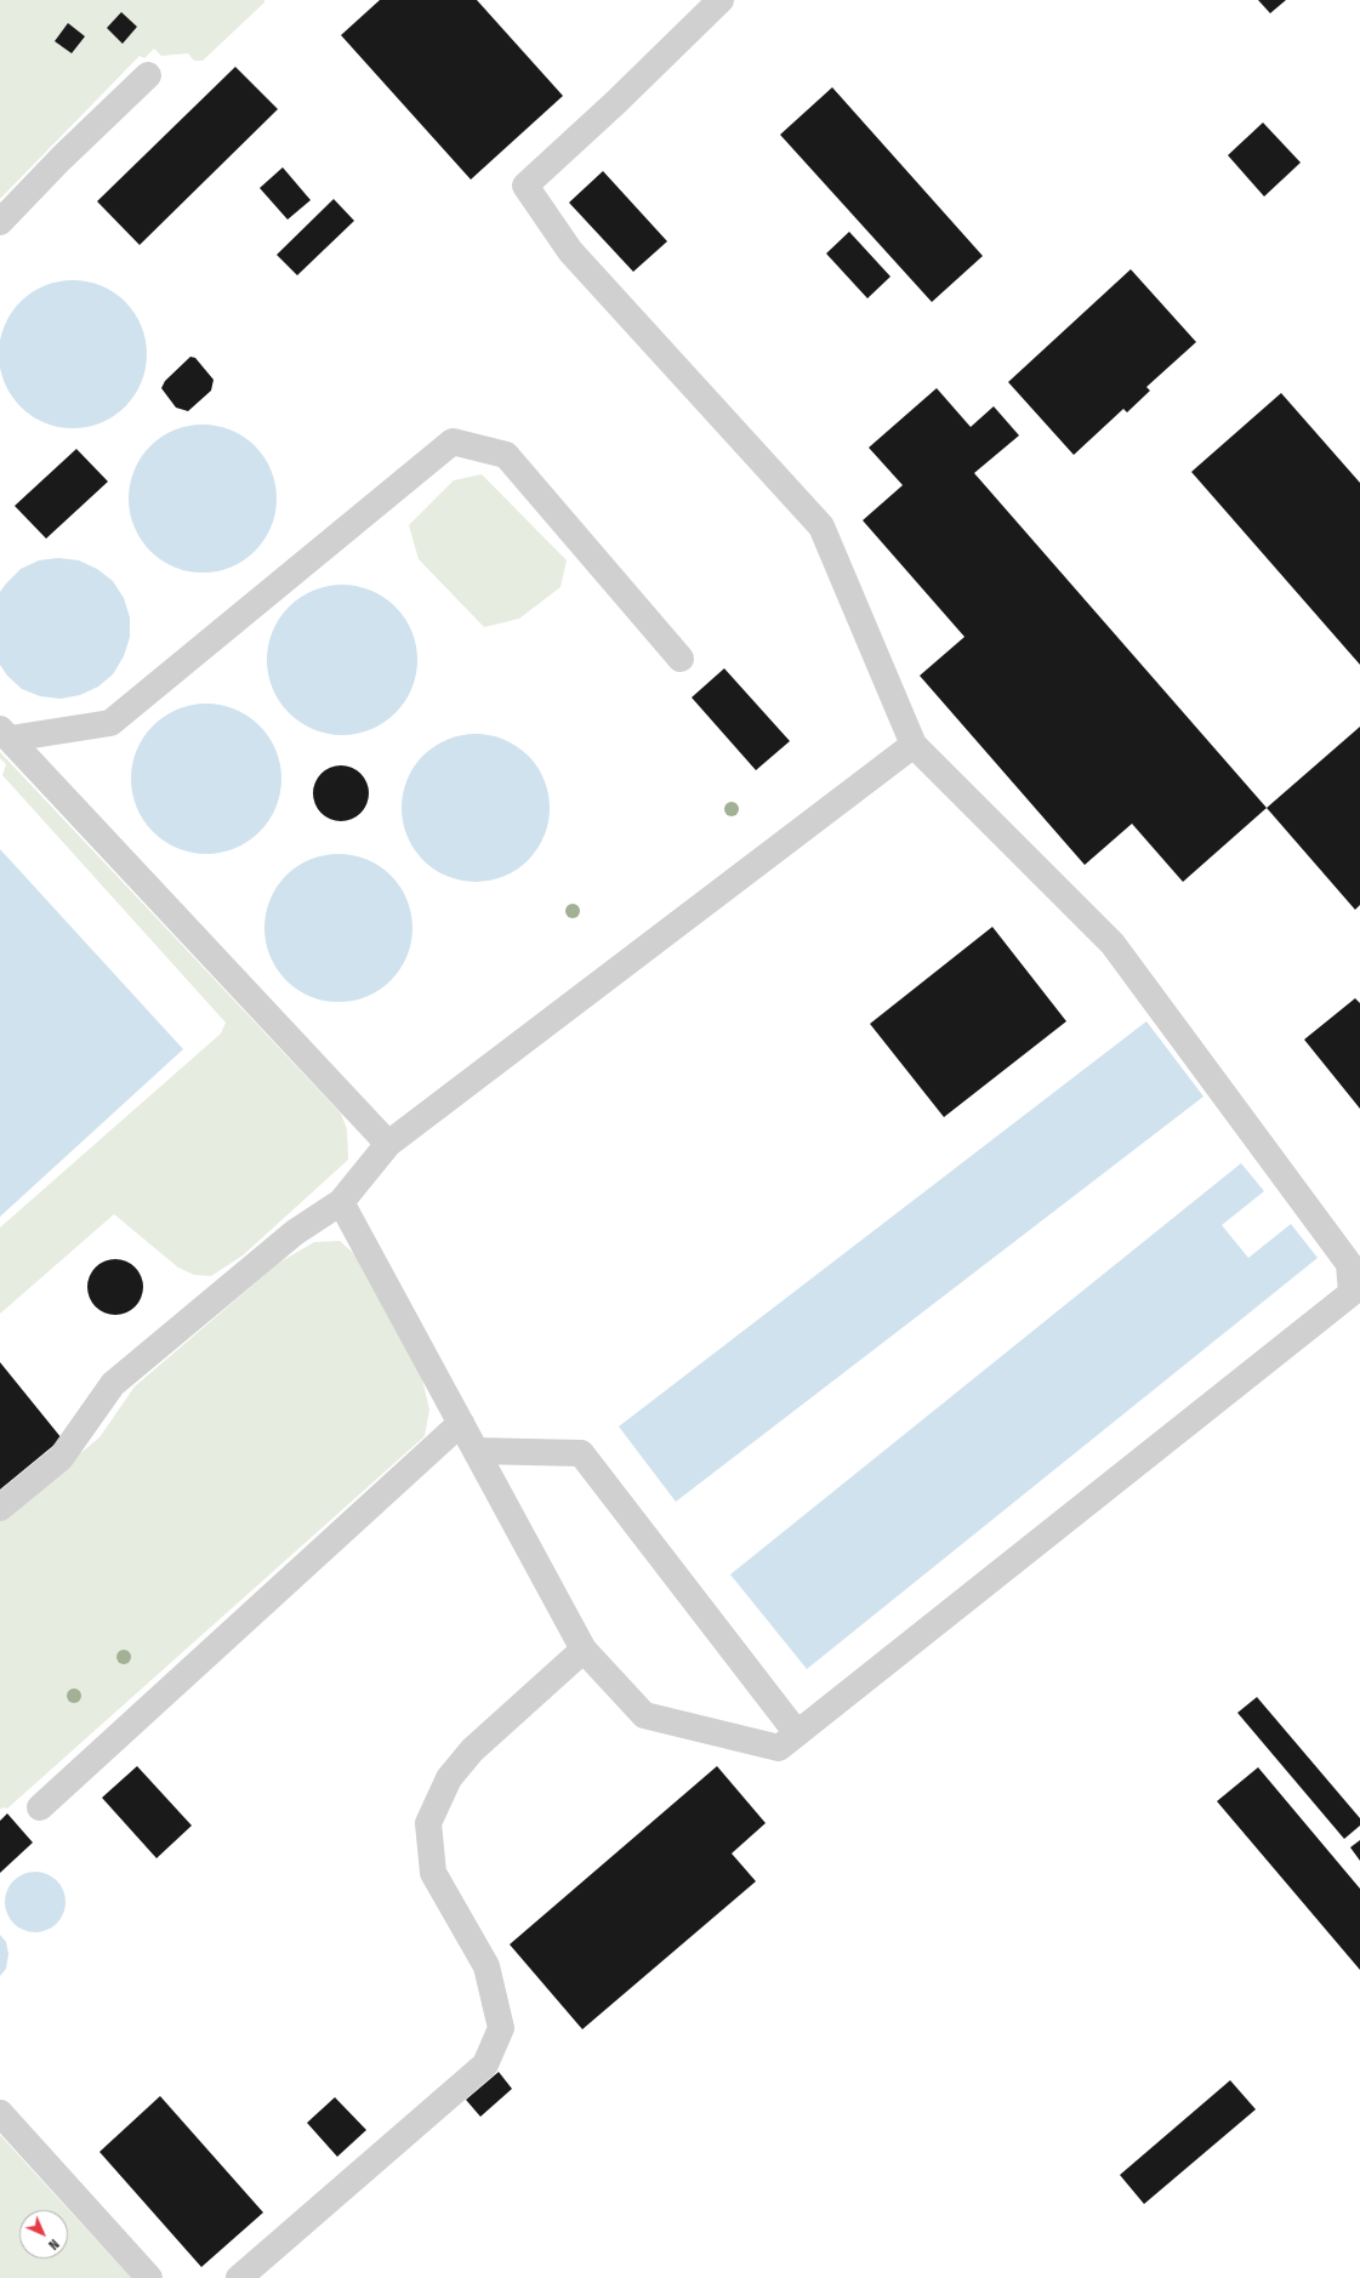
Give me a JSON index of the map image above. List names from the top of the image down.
{
  "north": "bottom right"
}
